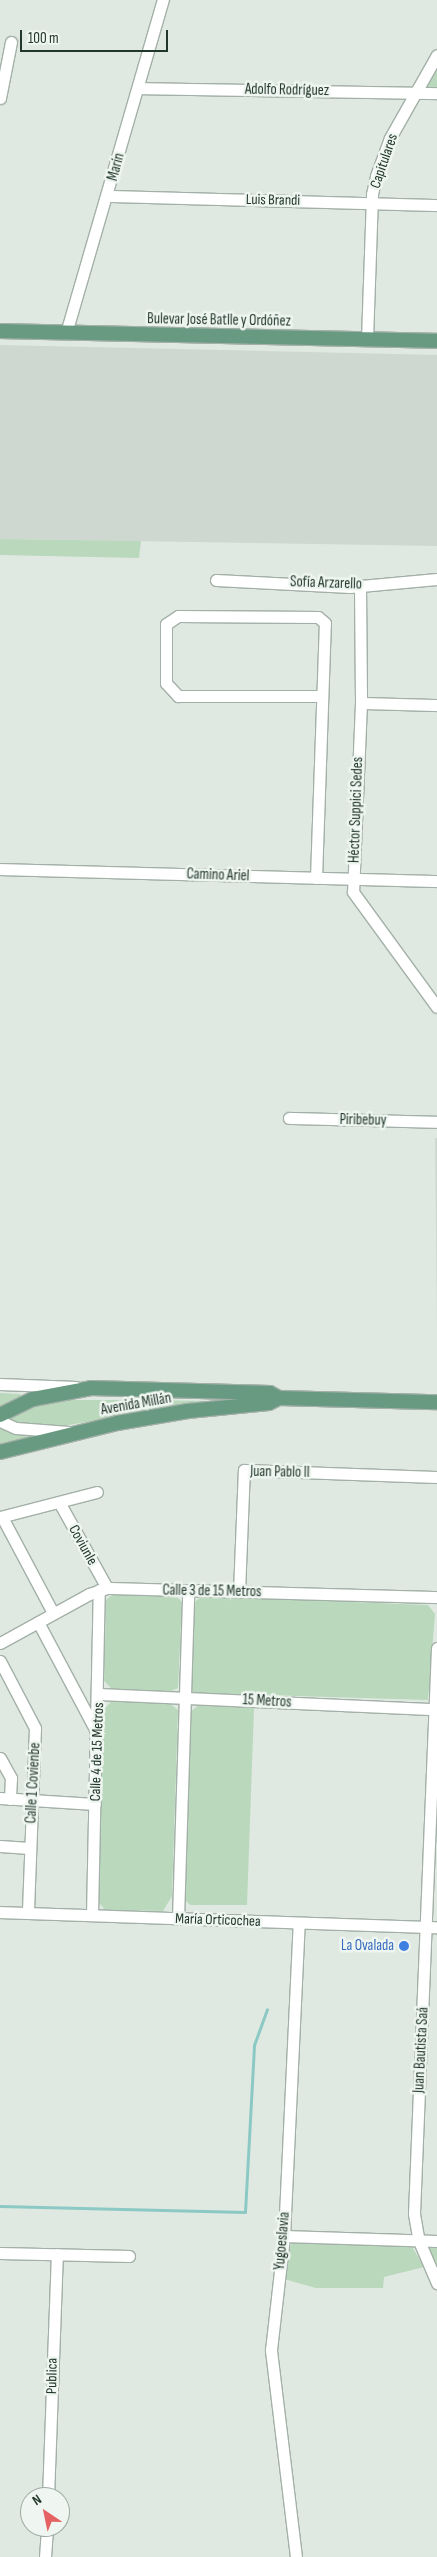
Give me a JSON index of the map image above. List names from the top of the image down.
{
  "streets": {
    "main road": ["Bulevar José Batlle y Ordóñez", "Avenida Millán"],
    "street": [
      "Adolfo Rodríguez",
      "Capitulares",
      "Marín",
      "Luis Brandi",
      "Sofía Arzarello",
      "Héctor Suppici Sedes",
      "Camino Ariel",
      "Piribebuy",
      "Juan Pablo II",
      "Coviunle",
      "Calle 3 de 15 Metros",
      "15 Metros",
      "Calle 4 de 15 Metros",
      "Calle 1 Covienbe",
      "María Orticochea",
      "Juan Bautista Saá",
      "Yugoeslavia",
      "Publica"
    ]
  },
  "crossings": [
    ["Adolfo Rodríguez", "Capitulares"],
    ["Adolfo Rodríguez", "Marín"],
    ["Capitulares", "Luis Brandi"],
    ["Capitulares", "Bulevar José Batlle y Ordóñez"],
    ["Marín", "Luis Brandi"],
    ["Marín", "Bulevar José Batlle y Ordóñez"],
    ["Sofía Arzarello", "Héctor Suppici Sedes"],
    ["Héctor Suppici Sedes", "Camino Ariel"],
    ["Juan Pablo II", "Calle 3 de 15 Metros"],
    ["Coviunle", "Calle 3 de 15 Metros"],
    ["Coviunle", "Calle 4 de 15 Metros"],
    ["Calle 3 de 15 Metros", "Calle 4 de 15 Metros"],
    ["15 Metros", "Calle 4 de 15 Metros"],
    ["15 Metros", "Juan Bautista Saá"],
    ["Calle 4 de 15 Metros", "María Orticochea"],
    ["Calle 1 Covienbe", "María Orticochea"],
    ["María Orticochea", "Juan Bautista Saá"],
    ["María Orticochea", "Yugoeslavia"]
  ],
  "places": ["La Ovalada"],
  "scale_bar": "100 m",
  "north": "top left"
}
